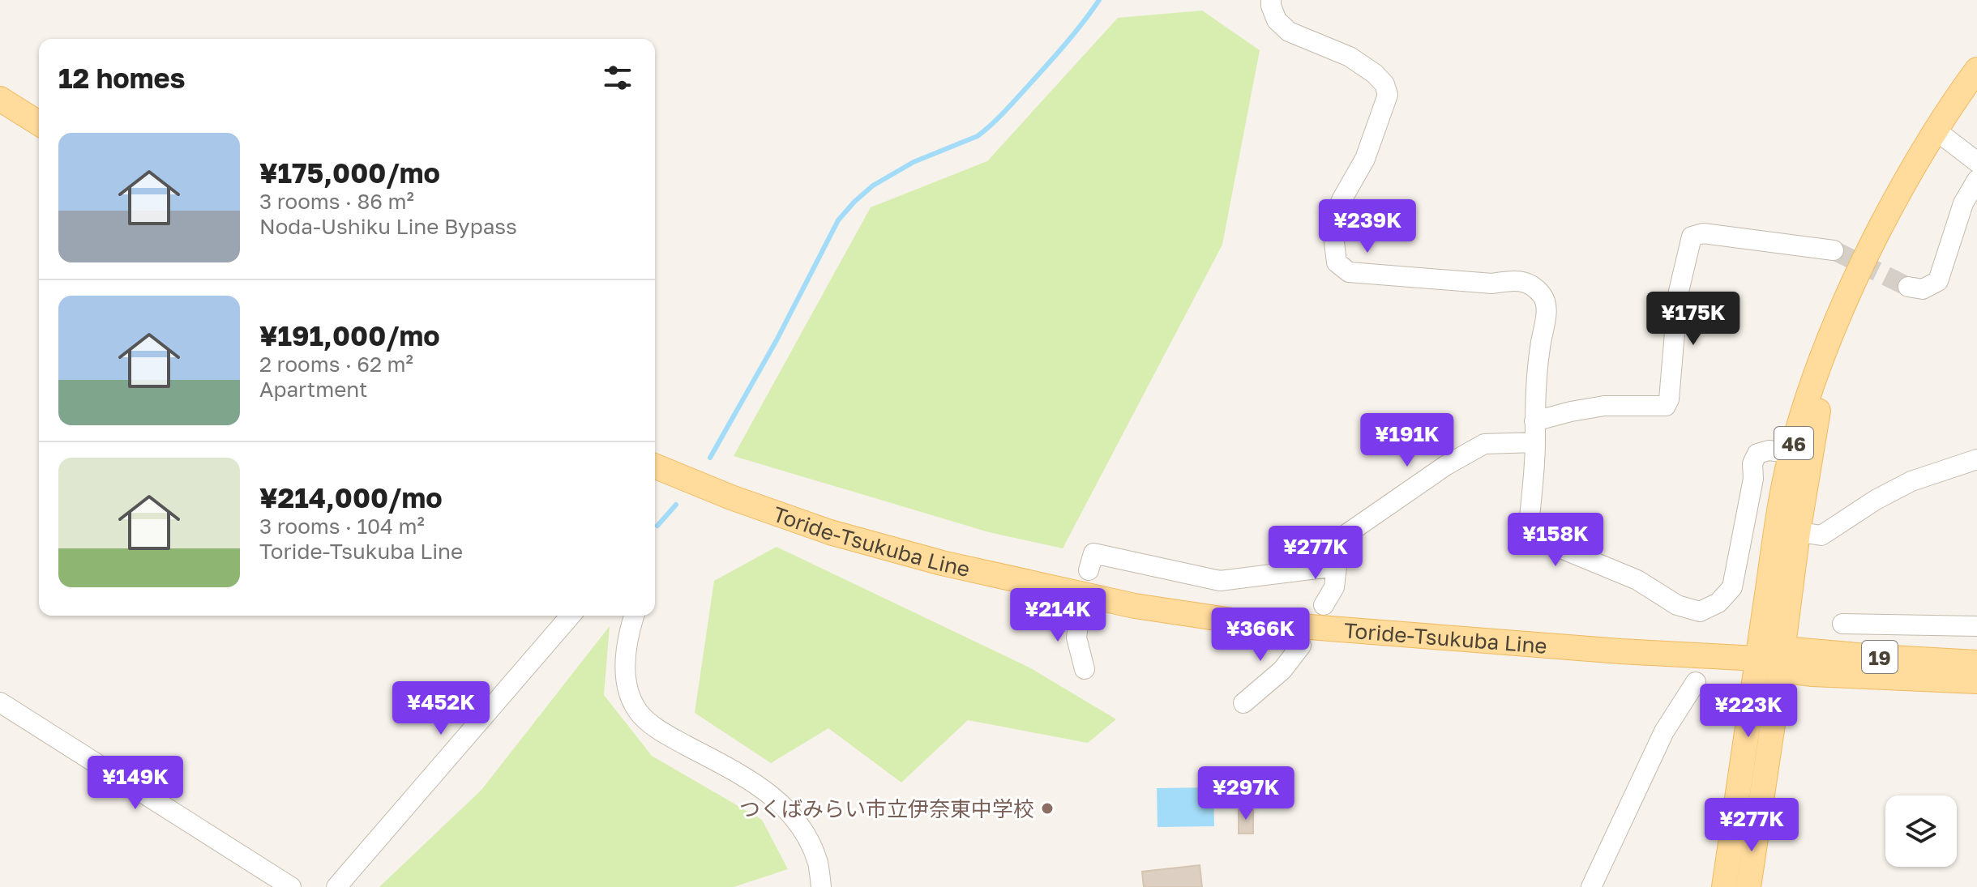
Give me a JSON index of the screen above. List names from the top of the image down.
{
  "streets": {
    "main road": ["46", "Toride-Tsukuba Line", "19"]
  },
  "crossings": [
    ["46", "Toride-Tsukuba Line"]
  ],
  "places": ["つくばみらい市立伊奈東中学校"],
  "page": {
    "heading": "12 homes",
    "list": [
      {
        "name": "¥175,000/mo",
        "note": "3 rooms · 86 m² · Noda-Ushiku Line Bypass"
      },
      {
        "name": "¥191,000/mo",
        "note": "2 rooms · 62 m² · Apartment"
      },
      {
        "name": "¥214,000/mo",
        "note": "3 rooms · 104 m² · Toride-Tsukuba Line"
      }
    ],
    "price": [
      "¥239K",
      "¥175K",
      "¥191K",
      "¥158K",
      "¥277K",
      "¥214K",
      "¥366K",
      "¥452K",
      "¥223K",
      "¥149K",
      "¥297K",
      "¥277K"
    ]
  }
}
